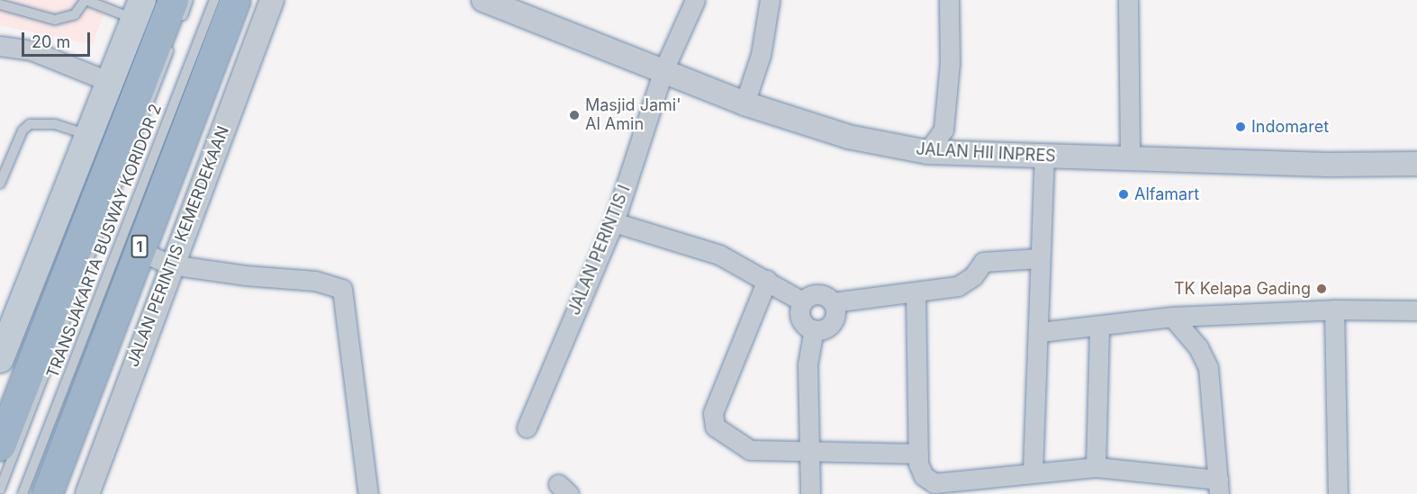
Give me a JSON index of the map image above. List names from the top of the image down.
{
  "streets": {
    "highway": ["1"],
    "street": ["JALAN HII INPRES", "JALAN PERINTIS KEMERDEKAAN", "JALAN PERINTIS I"],
    "lane": ["TRANSJAKARTA BUSWAY KORIDOR 2"]
  },
  "crossings": [
    ["JALAN HII INPRES", "JALAN PERINTIS I"]
  ],
  "places": [
    "Masjid Jami' Al Amin",
    "Indomaret",
    "Alfamart",
    "TK Kelapa Gading"
  ],
  "scale_bar": "20 m"
}
